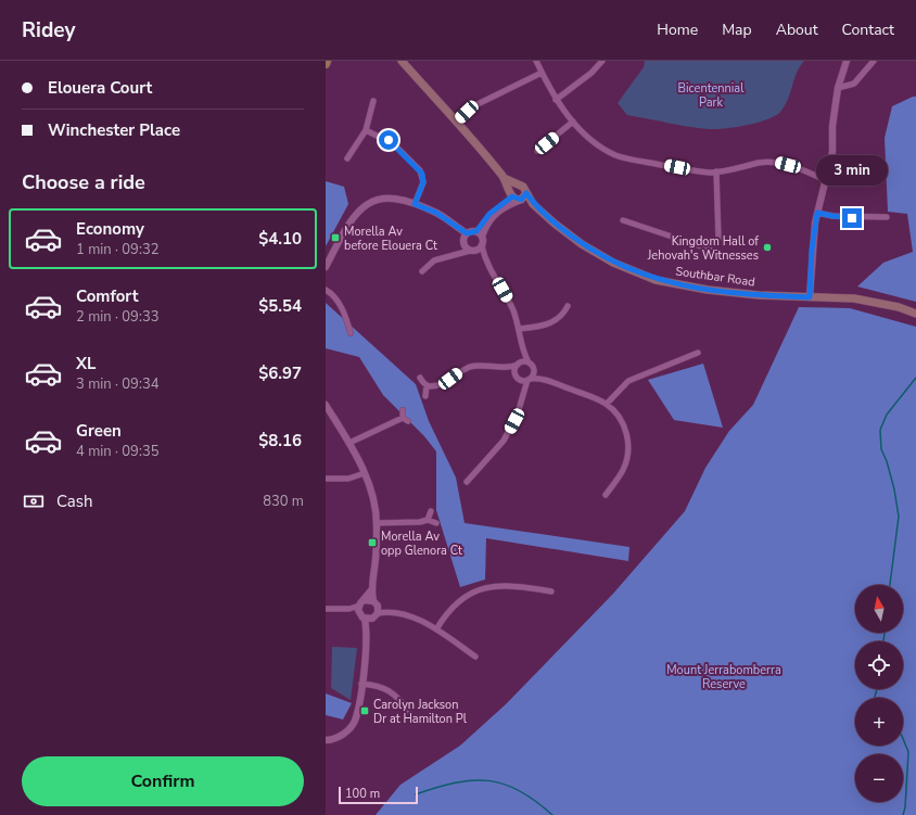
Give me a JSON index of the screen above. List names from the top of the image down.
{
  "streets": {
    "main road": ["Southbar Road"]
  },
  "parks": ["Bicentennial Park", "Mount Jerrabomberra Reserve"],
  "places": {
    "transit": ["Morella Av before Elouera Ct", "Morella Av opp Glenora Ct", "Carolyn Jackson Dr at Hamilton Pl"],
    "other": ["Kingdom Hall of Jehovah's Witnesses"]
  },
  "scale_bar": "100 m",
  "north": "top",
  "page": {
    "header": "Ridey",
    "nav": [
      "Home",
      "Map",
      "About",
      "Contact"
    ],
    "banner": ["Elouera Court", "Winchester Place"],
    "bubble": "3 min",
    "heading": "Choose a ride",
    "list": [
      {
        "name": "Economy",
        "note": "1 min · 09:32",
        "value": "$4.10"
      },
      {
        "name": "Comfort",
        "note": "2 min · 09:33",
        "value": "$5.54"
      },
      {
        "name": "XL",
        "note": "3 min · 09:34",
        "value": "$6.97"
      },
      {
        "name": "Green",
        "note": "4 min · 09:35",
        "value": "$8.16"
      }
    ],
    "pay": ["Cash", "830 m"],
    "map_buttons": ["+", "−"],
    "buttons": "Confirm",
    "scale": "100 m"
  }
}
